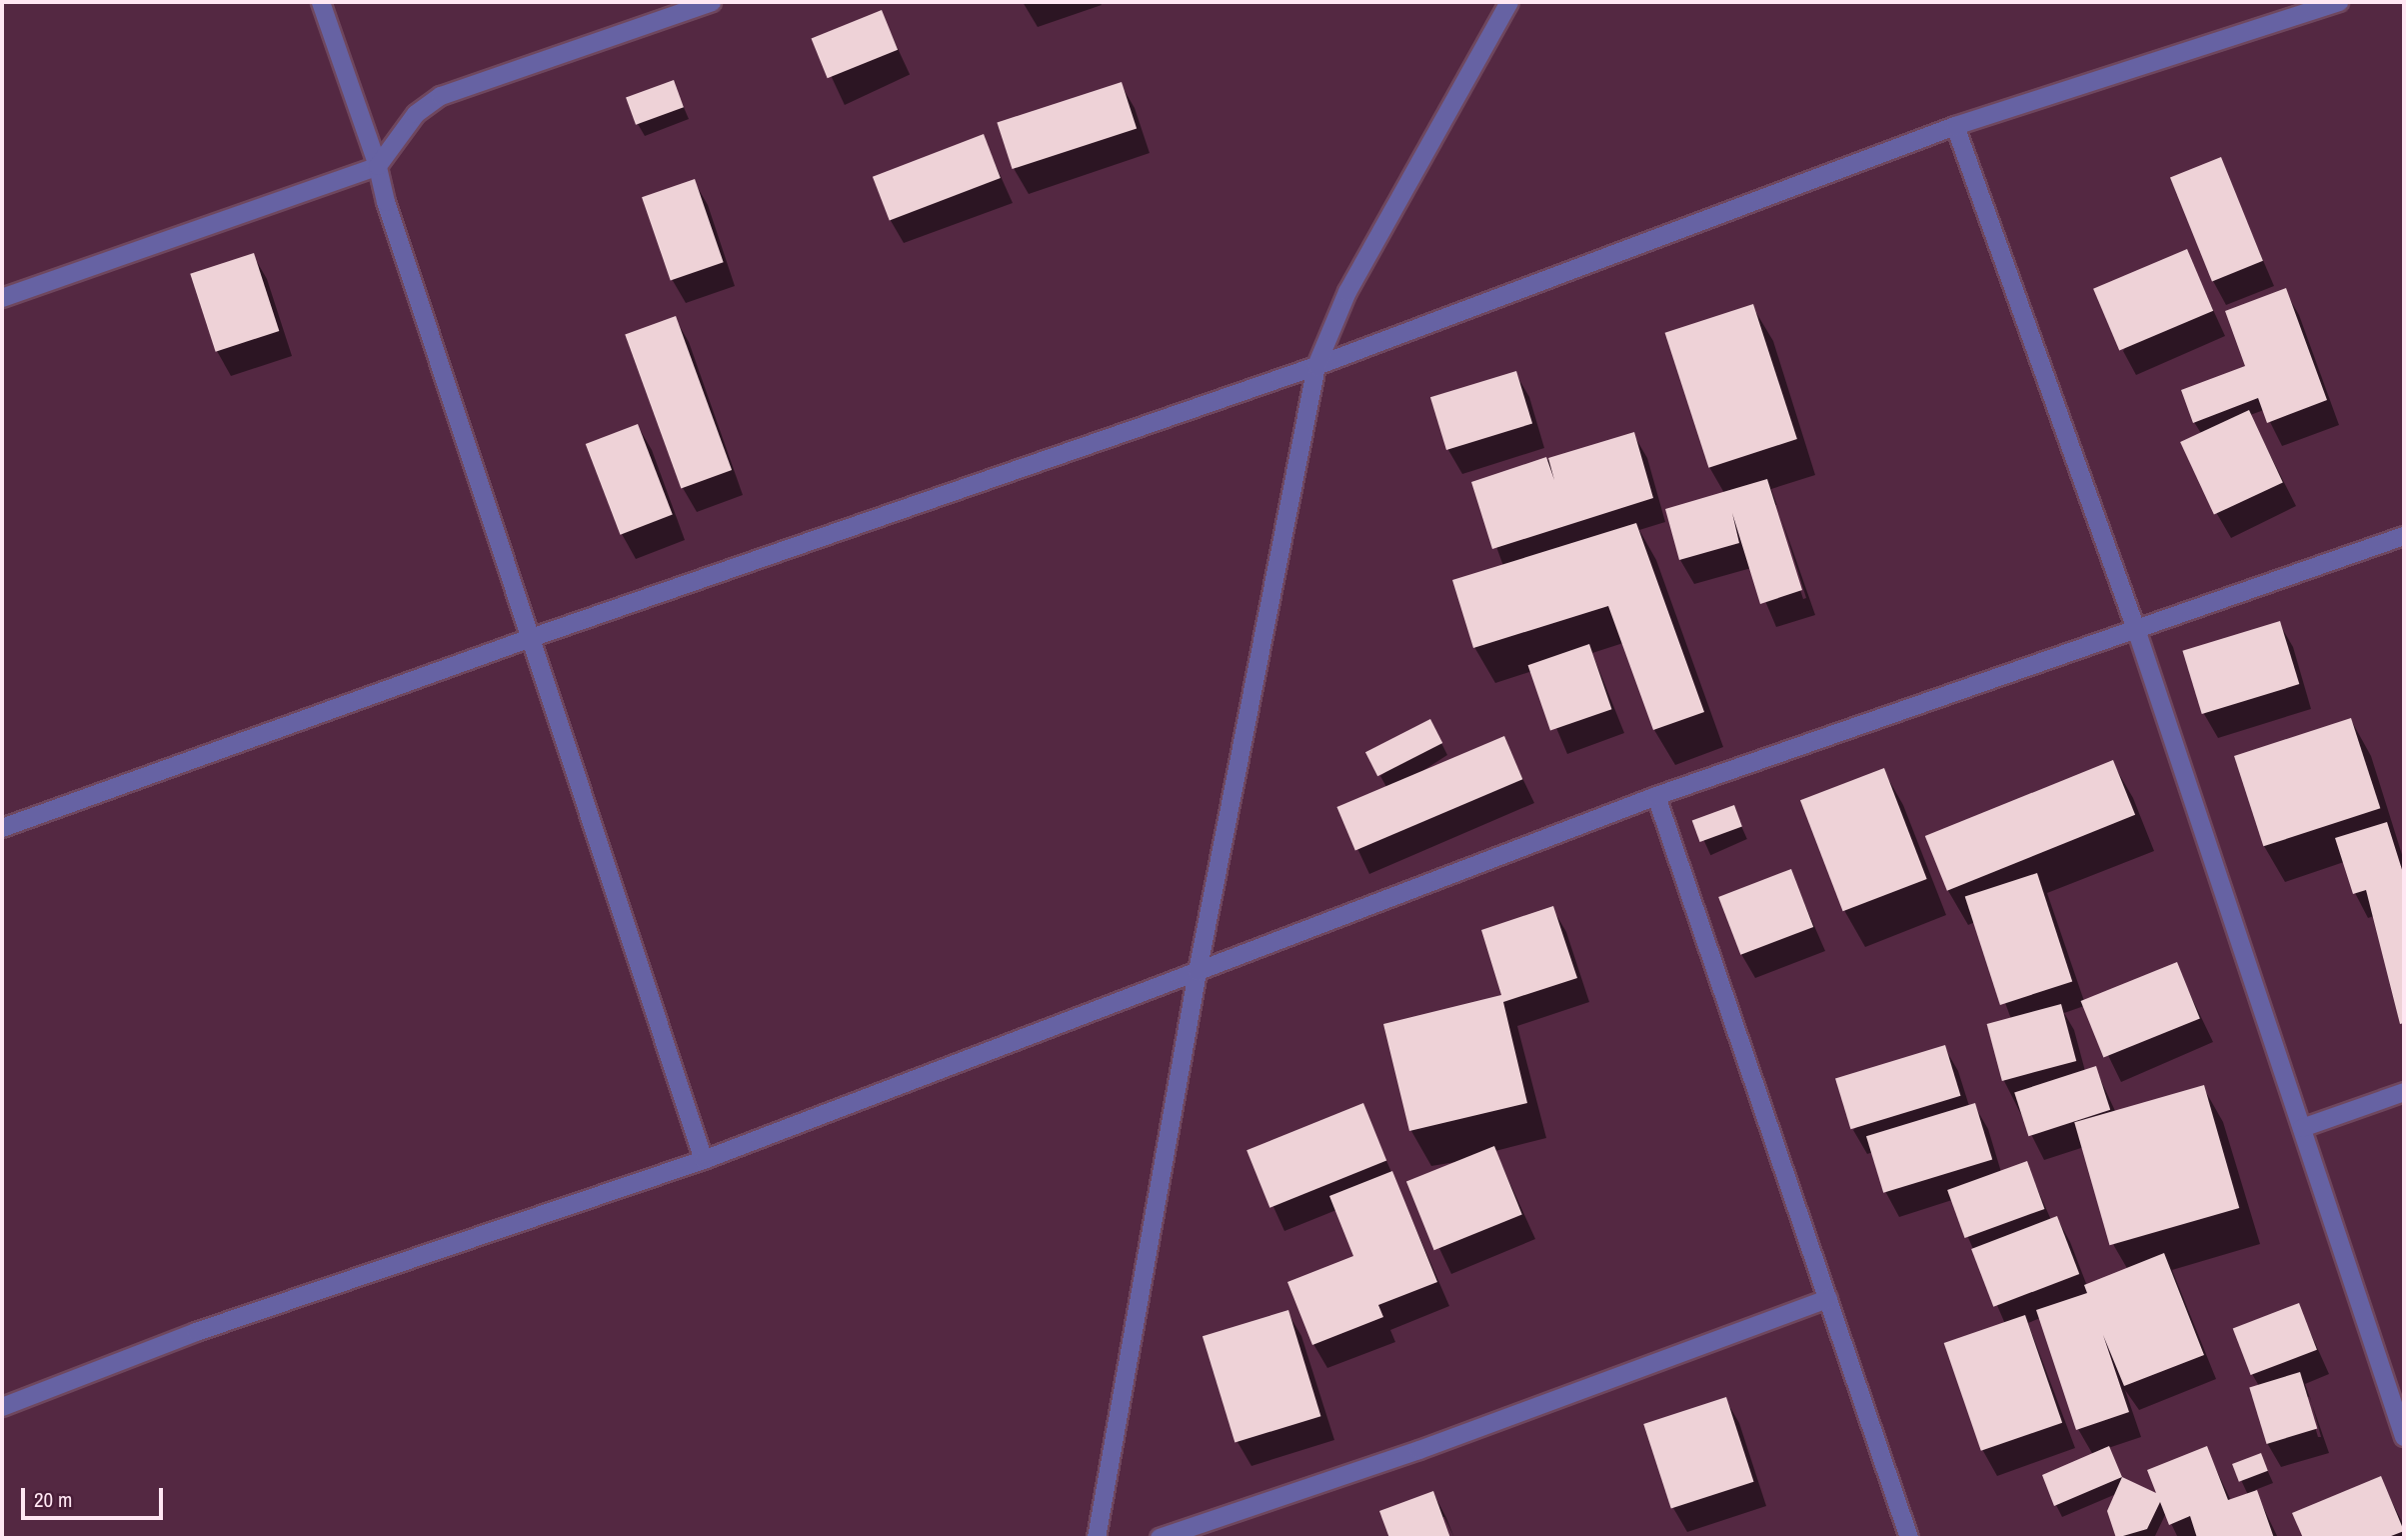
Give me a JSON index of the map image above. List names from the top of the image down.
{
  "scale_bar": "20 m"
}
